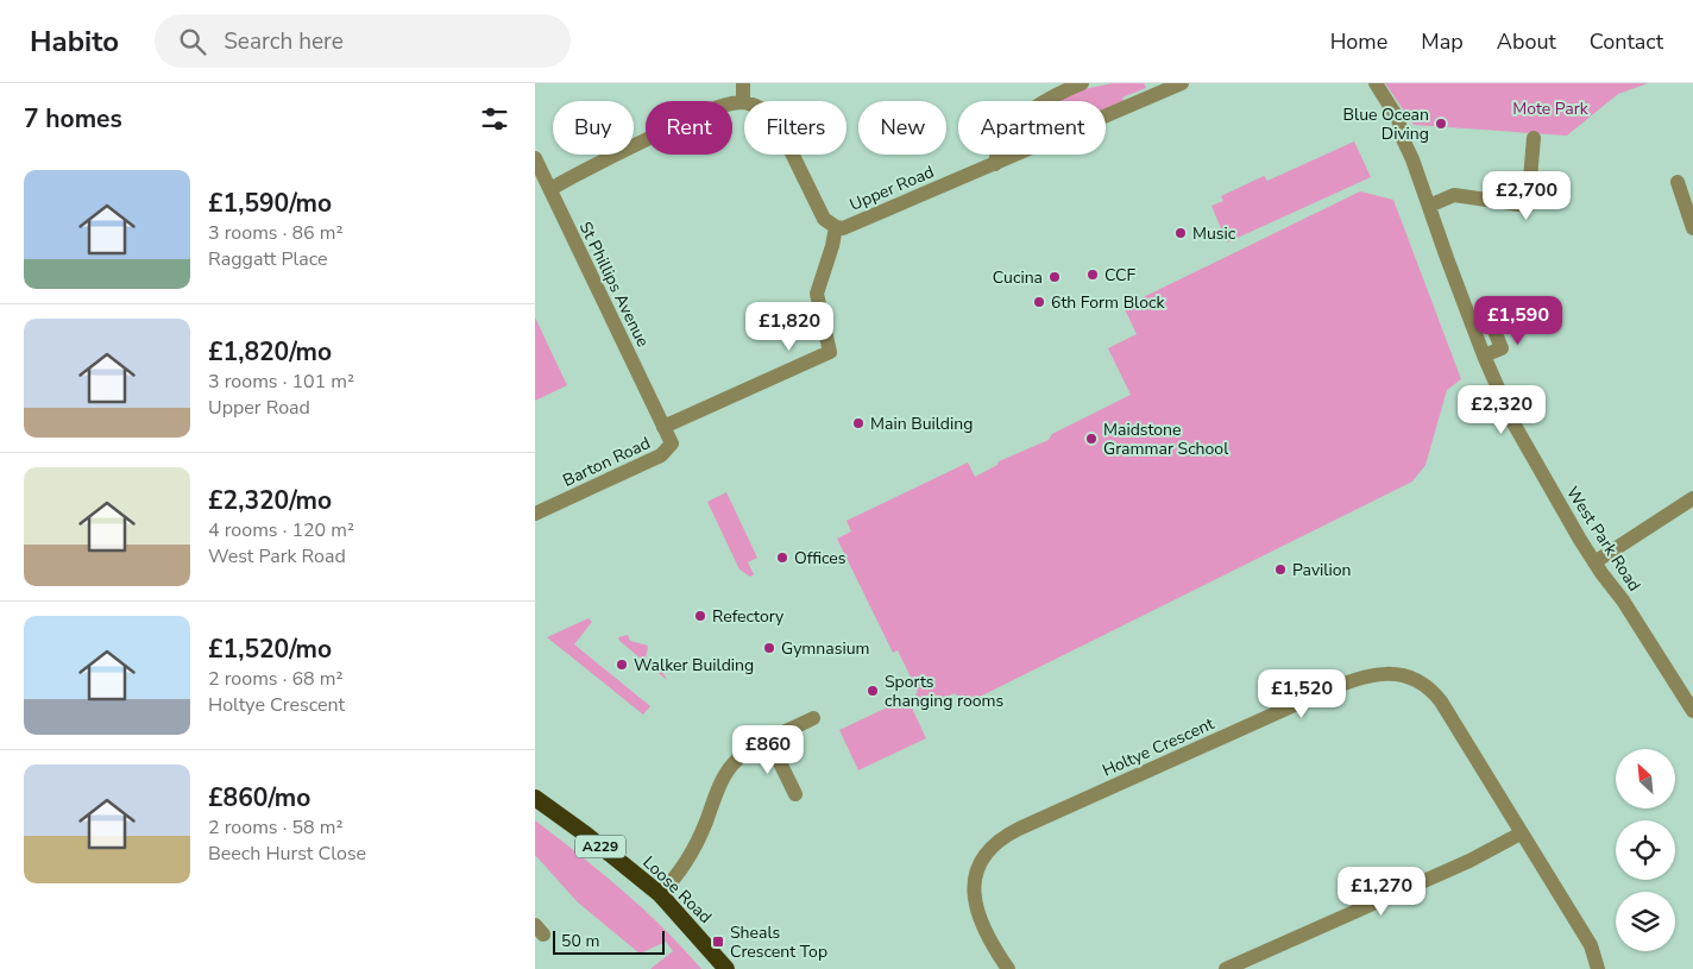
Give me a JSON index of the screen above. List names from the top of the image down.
{
  "streets": {
    "highway": ["A229", "Loose Road"],
    "street": [
      "Upper Road",
      "St Phillips Avenue",
      "Barton Road",
      "West Park Road",
      "Holtye Crescent"
    ]
  },
  "crossings": [
    ["Upper Road", "St Phillips Avenue"],
    ["Upper Road", "Barton Road"],
    ["St Phillips Avenue", "Barton Road"]
  ],
  "parks": ["Mote Park"],
  "places": {
    "other": [
      "Blue Ocean Diving",
      "Music",
      "CCF",
      "Cucina",
      "6th Form Block",
      "Main Building",
      "Maidstone Grammar School",
      "Offices",
      "Pavilion",
      "Refectory",
      "Gymnasium",
      "Walker Building",
      "Sports changing rooms"
    ],
    "transit": ["Sheals Crescent Top"]
  },
  "scale_bar": "50 m",
  "north": "top left",
  "page": {
    "header": "Habito",
    "search": "Search here",
    "nav": [
      "Home",
      "Map",
      "About",
      "Contact"
    ],
    "heading": "7 homes",
    "chip": [
      "Buy",
      "Rent",
      "Filters",
      "New",
      "Apartment"
    ],
    "list": [
      {
        "name": "£1,590/mo",
        "note": "3 rooms · 86 m² · Raggatt Place"
      },
      {
        "name": "£1,820/mo",
        "note": "3 rooms · 101 m² · Upper Road"
      },
      {
        "name": "£2,320/mo",
        "note": "4 rooms · 120 m² · West Park Road"
      },
      {
        "name": "£1,520/mo",
        "note": "2 rooms · 68 m² · Holtye Crescent"
      },
      {
        "name": "£860/mo",
        "note": "2 rooms · 58 m² · Beech Hurst Close"
      }
    ],
    "price": [
      "£2,700",
      "£1,590",
      "£1,820",
      "£2,320",
      "£1,520",
      "£860",
      "£1,270"
    ],
    "scale": "50 m"
  }
}
